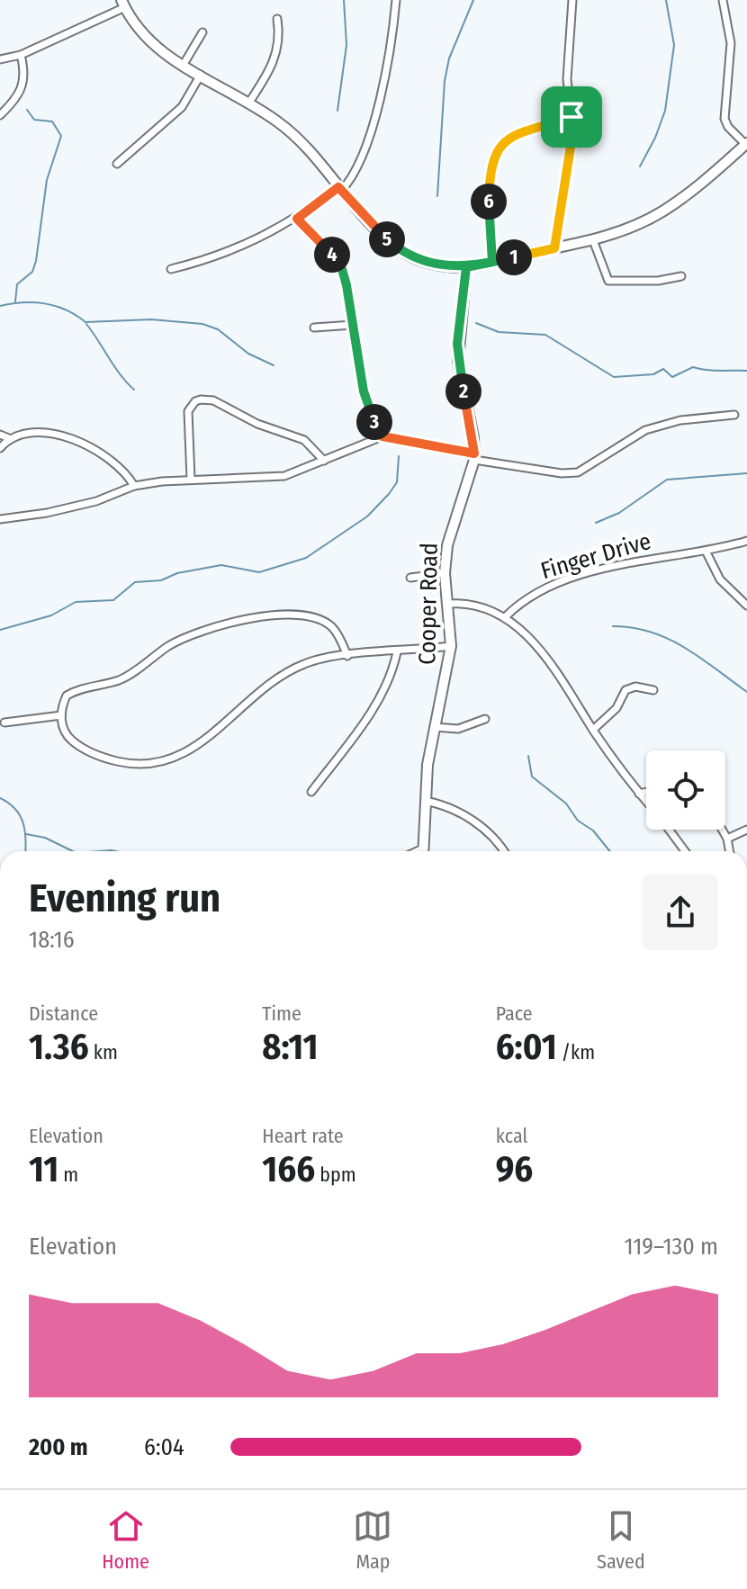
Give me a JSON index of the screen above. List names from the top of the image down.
{
  "streets": {
    "main road": ["Cooper Road"],
    "street": ["Finger Drive"]
  },
  "page": {
    "pins": [
      "6",
      "5",
      "4",
      "1",
      "2",
      "3"
    ],
    "heading": ["Evening run", "18:16"],
    "stats": [
      ["Distance", "1.36 km"],
      ["Time", "8:11"],
      ["Pace", "6:01 /km"],
      ["Elevation", "11 m"],
      ["Heart rate", "166 bpm"],
      ["kcal", "96"]
    ],
    "chart": ["Elevation", "119–130 m"],
    "list": [
      {
        "name": "200 m",
        "note": "6:04"
      }
    ],
    "tabs": ["Home", "Map", "Saved"]
  }
}
